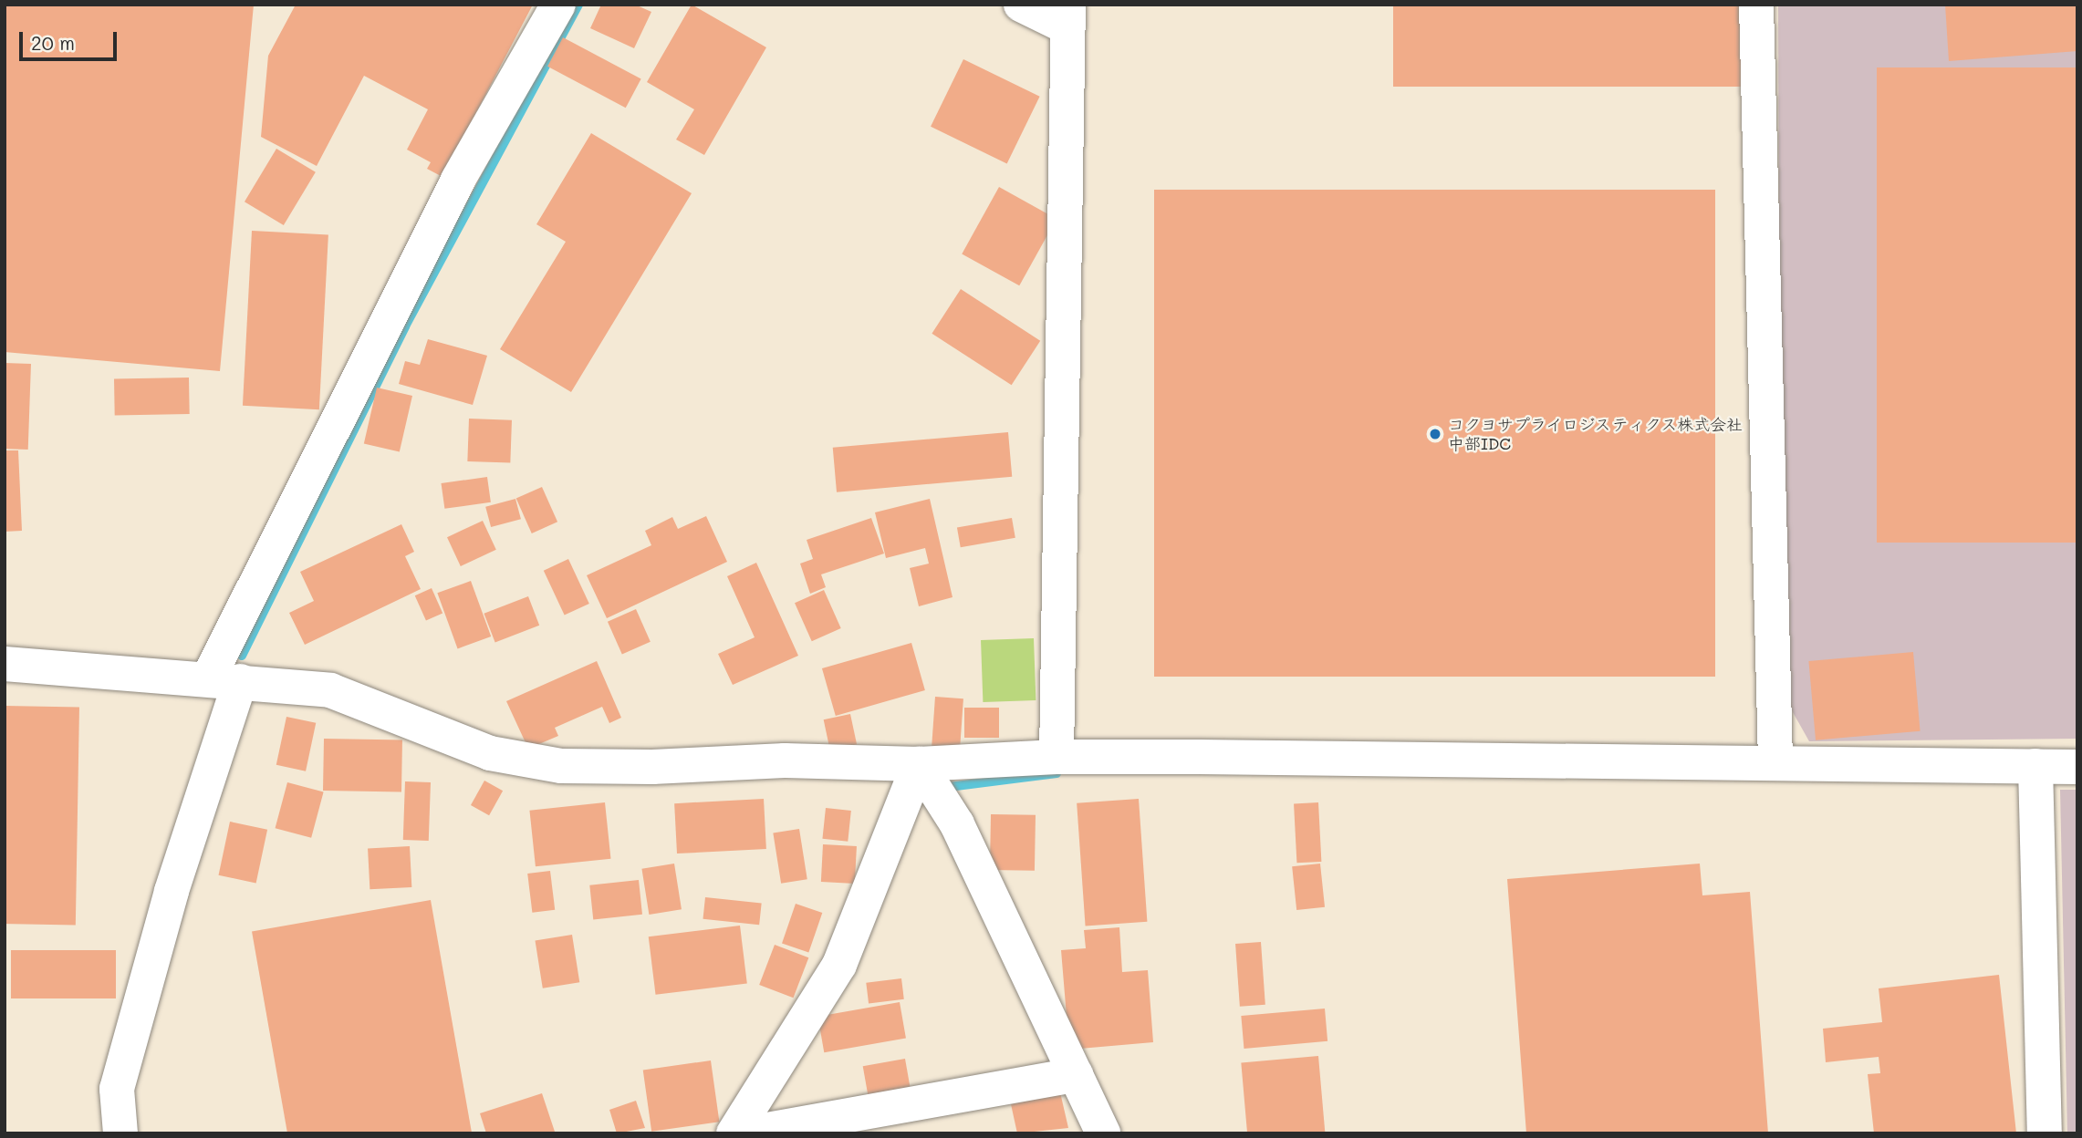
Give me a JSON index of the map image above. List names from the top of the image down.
{
  "places": ["コクヨサプライロジスティクス株式会社 中部IDC"],
  "scale_bar": "20 m"
}
